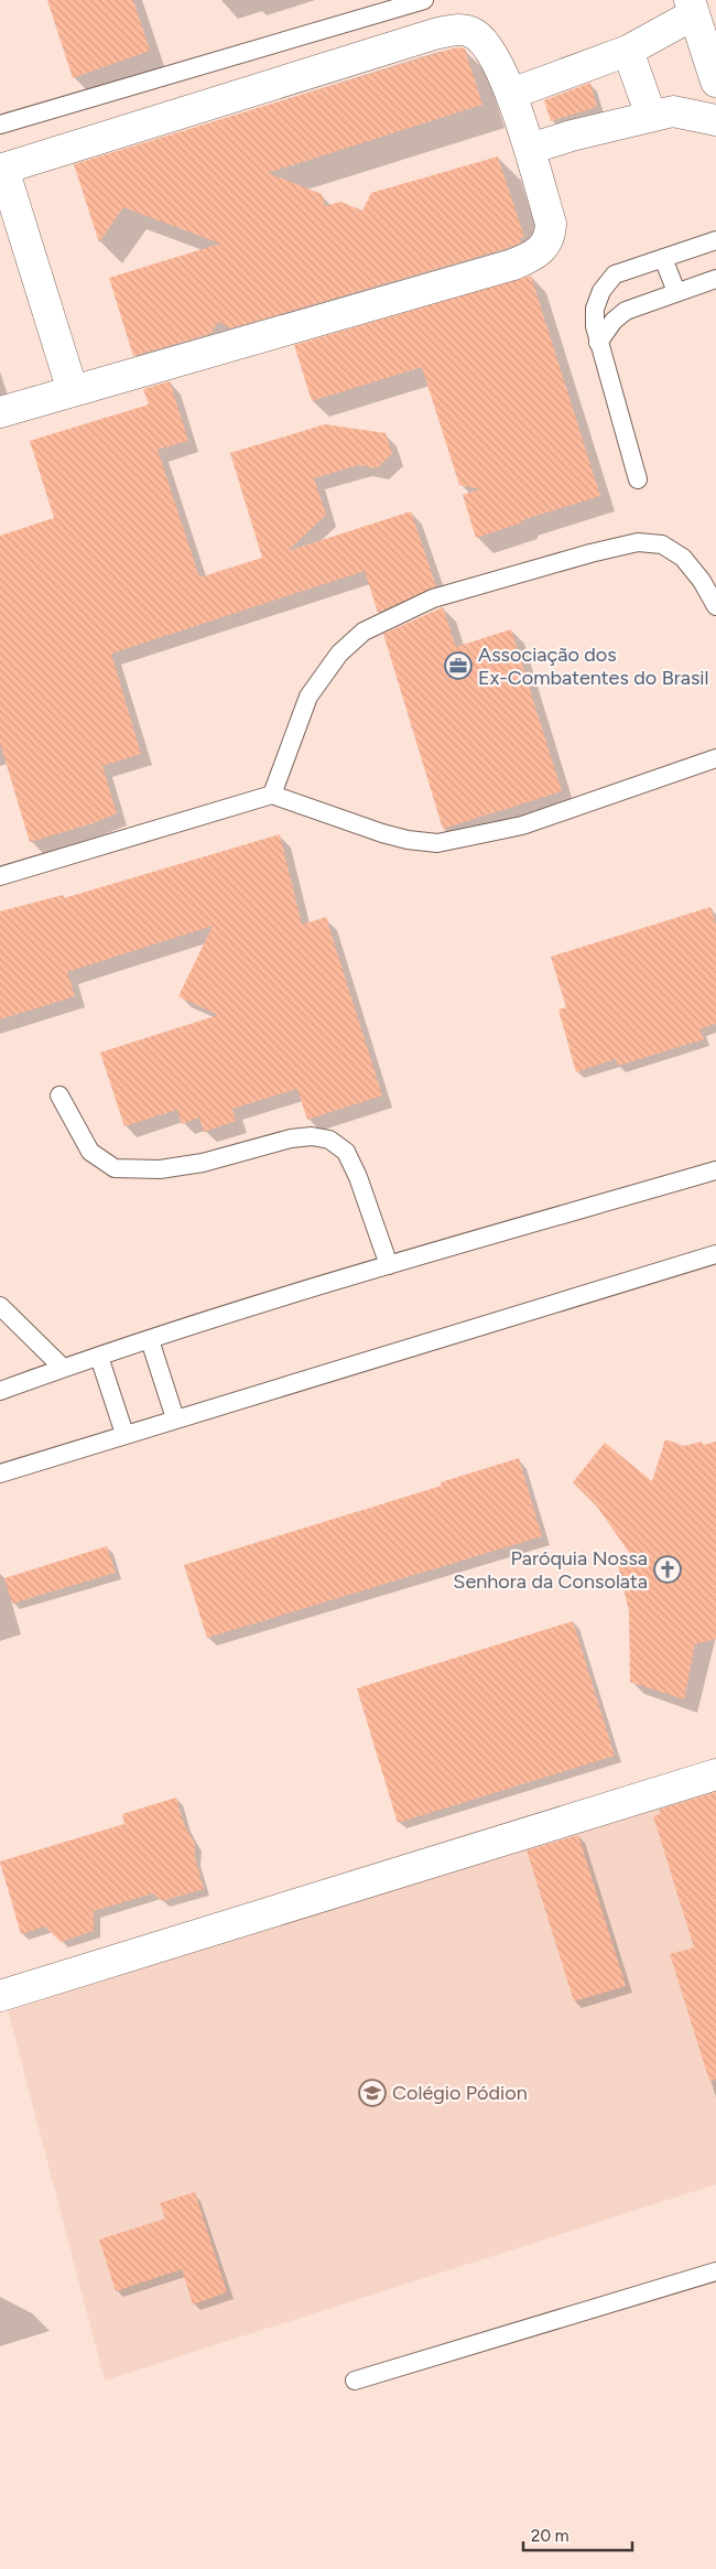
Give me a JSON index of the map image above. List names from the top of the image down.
{
  "places": {
    "office": ["Associação dos Ex-Combatentes do Brasil"],
    "church": ["Paróquia Nossa Senhora da Consolata"],
    "school or university": ["Colégio Pódion"]
  },
  "scale_bar": "20 m"
}
